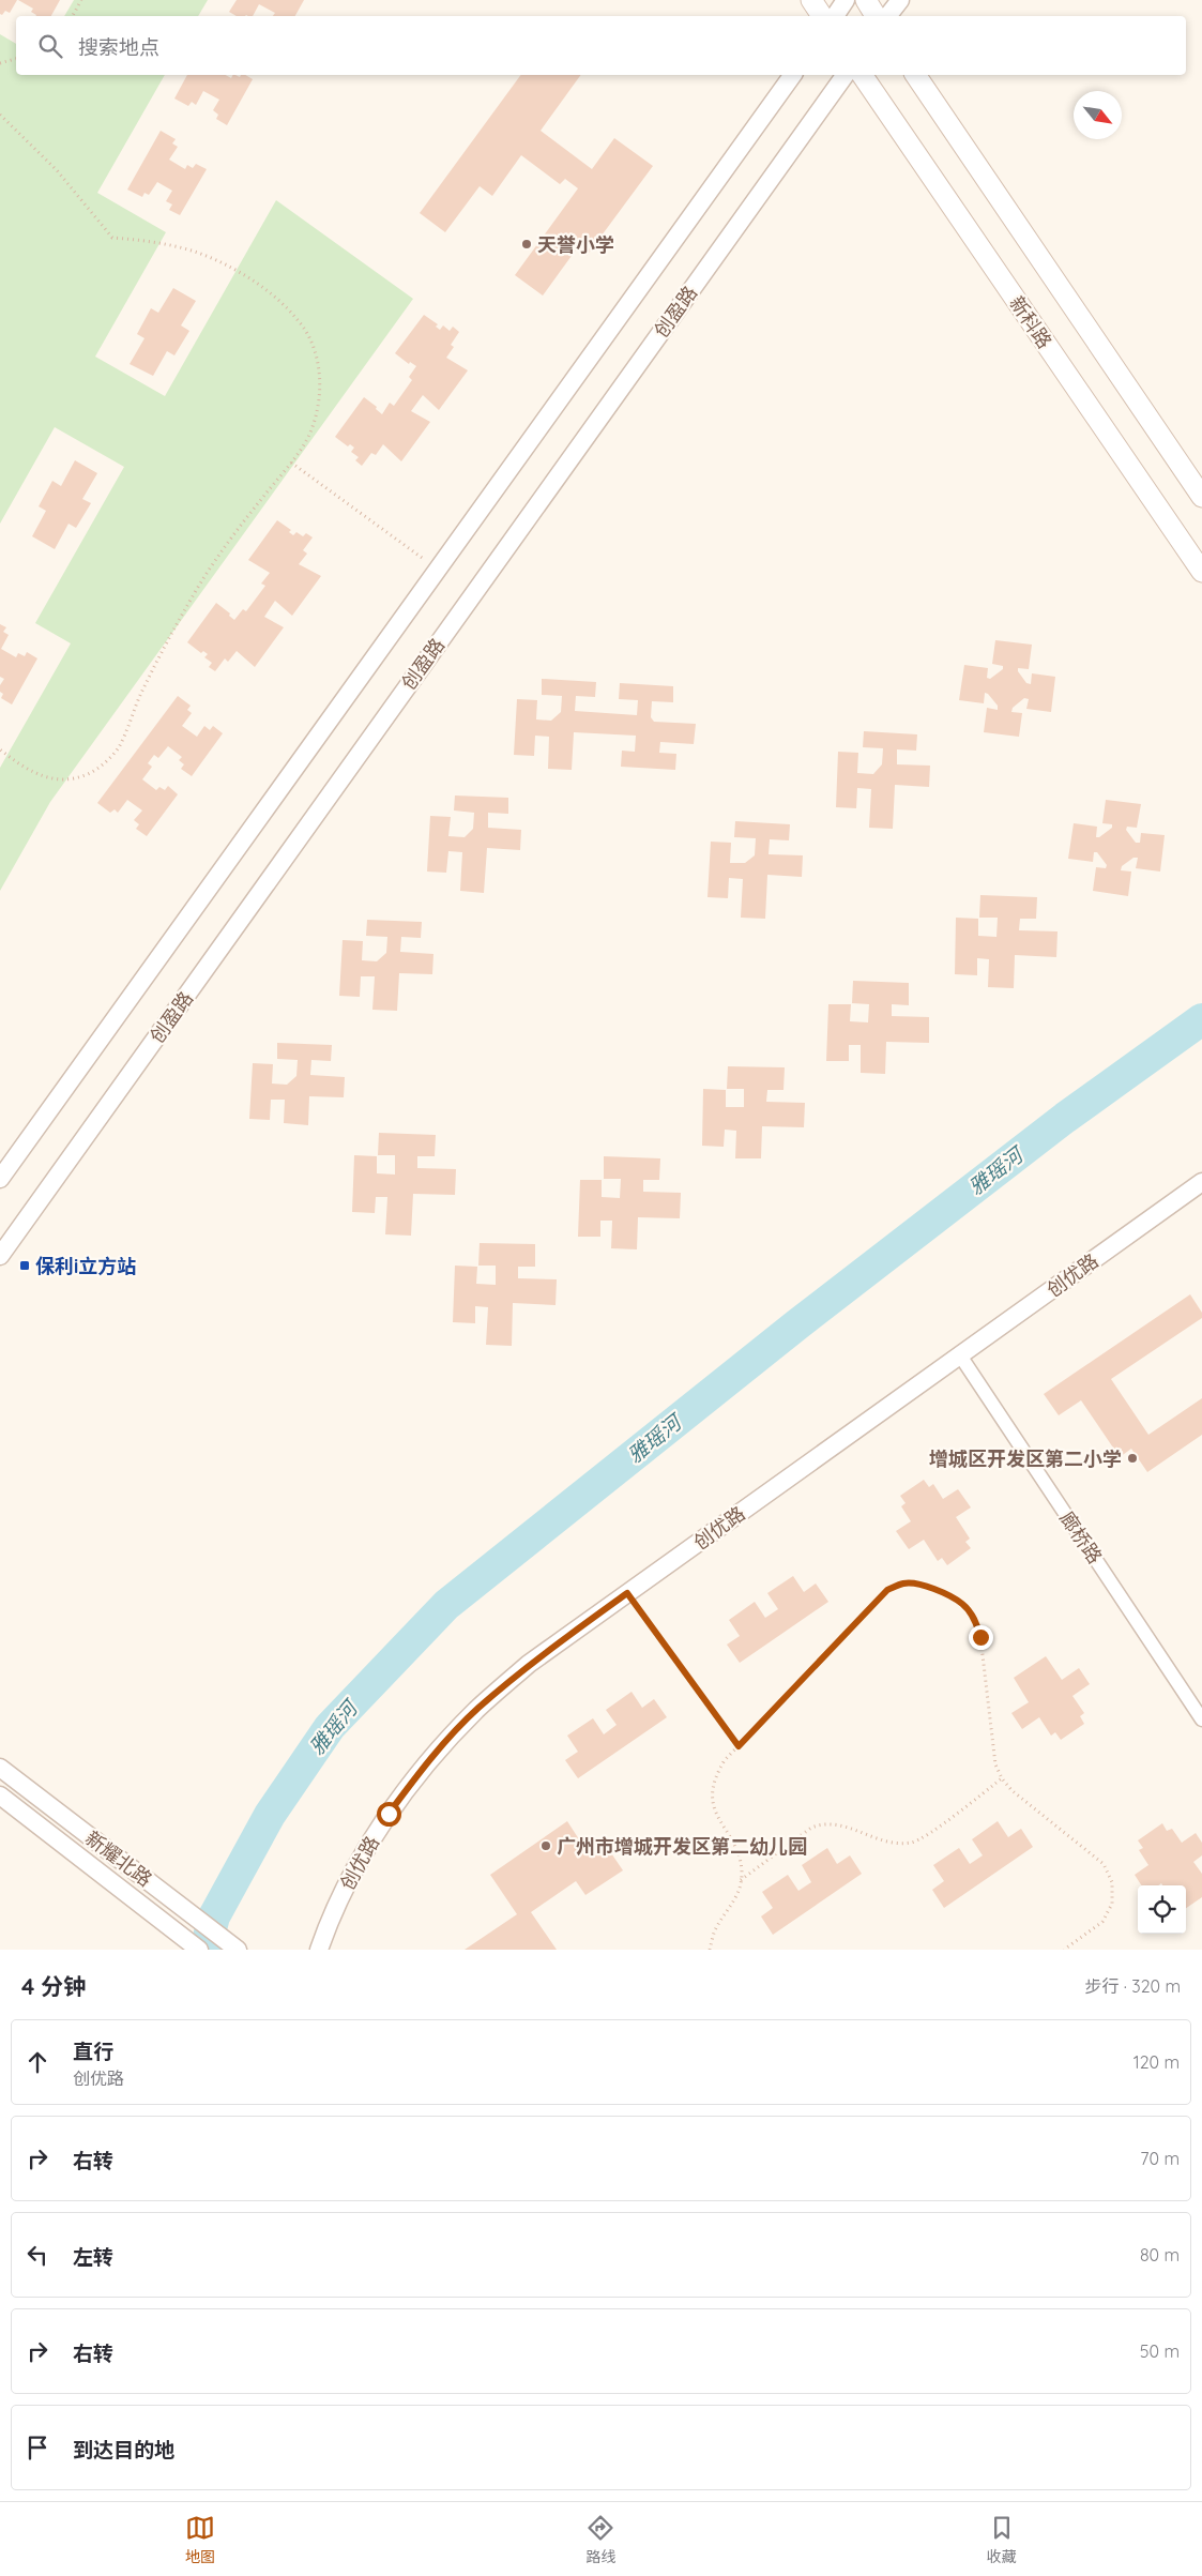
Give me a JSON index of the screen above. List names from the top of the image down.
{
  "streets": {
    "main road": ["新科路"],
    "street": [
      "创盈路",
      "创优路",
      "廊桥路",
      "新耀北路"
    ]
  },
  "crossings": [
    ["创优路", "廊桥路"]
  ],
  "water": ["雅瑶河"],
  "places": {
    "other": ["天誉小学", "增城区开发区第二小学", "广州市增城开发区第二幼儿园"],
    "transit": ["保利i立方站"]
  },
  "north": "bottom right",
  "page": {
    "search": "搜索地点",
    "heading": ["4 分钟", "步行 · 320 m"],
    "list": [
      ["直行", "创优路", "120 m"],
      ["右转", "70 m"],
      ["左转", "80 m"],
      ["右转", "50 m"],
      "到达目的地"
    ],
    "nav": ["地图", "路线", "收藏"]
  }
}
